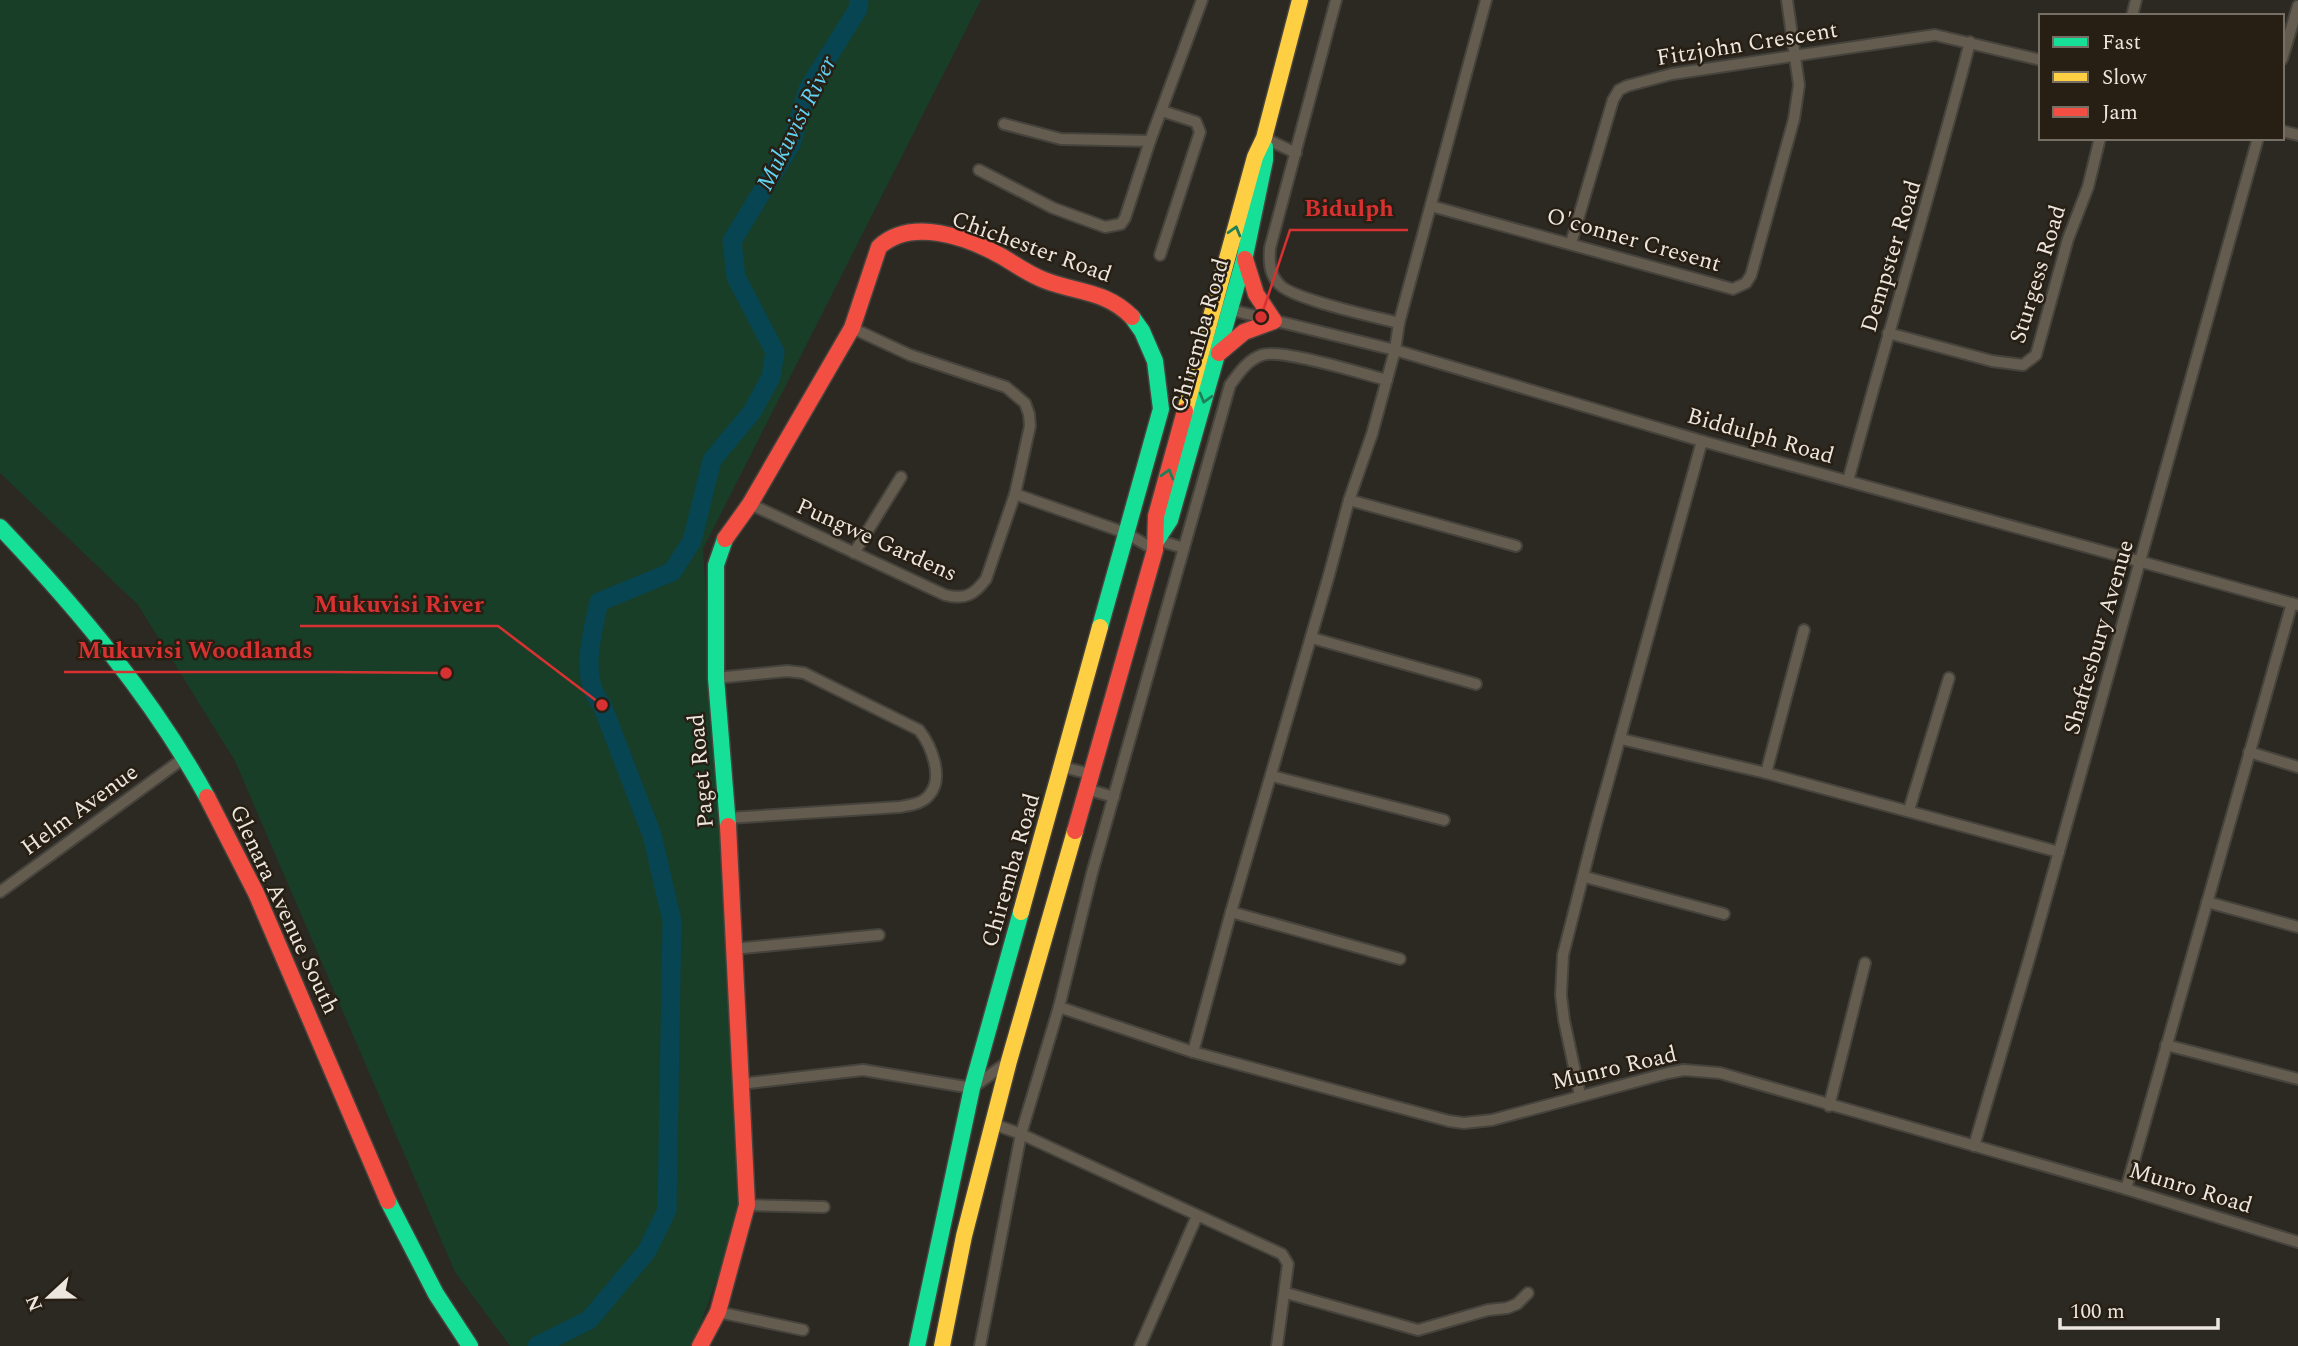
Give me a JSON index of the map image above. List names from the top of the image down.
{
  "streets": {
    "main road": [
      "Chichester Road",
      "Chiremba Road",
      "Paget Road",
      "Glenara Avenue South"
    ],
    "street": [
      "Fitzjohn Crescent",
      "O'conner Cresent",
      "Dempster Road",
      "Sturgess Road",
      "Biddulph Road",
      "Pungwe Gardens",
      "Shaftesbury Avenue",
      "Helm Avenue",
      "Munro Road"
    ]
  },
  "crossings": [
    ["Fitzjohn Crescent", "O'conner Cresent"],
    ["Fitzjohn Crescent", "Dempster Road"],
    ["Chichester Road", "Chiremba Road"],
    ["Chichester Road", "Paget Road"],
    ["Dempster Road", "Sturgess Road"],
    ["Dempster Road", "Biddulph Road"],
    ["Chiremba Road", "Biddulph Road"],
    ["Biddulph Road", "Shaftesbury Avenue"],
    ["Pungwe Gardens", "Paget Road"],
    ["Shaftesbury Avenue", "Munro Road"],
    ["Helm Avenue", "Glenara Avenue South"]
  ],
  "water": ["Mukuvisi River"],
  "places": ["Bidulph", "Mukuvisi Woodlands", "Mukuvisi River"],
  "legend": ["Fast", "Slow", "Jam"],
  "scale_bar": "100 m",
  "north": "left"
}
